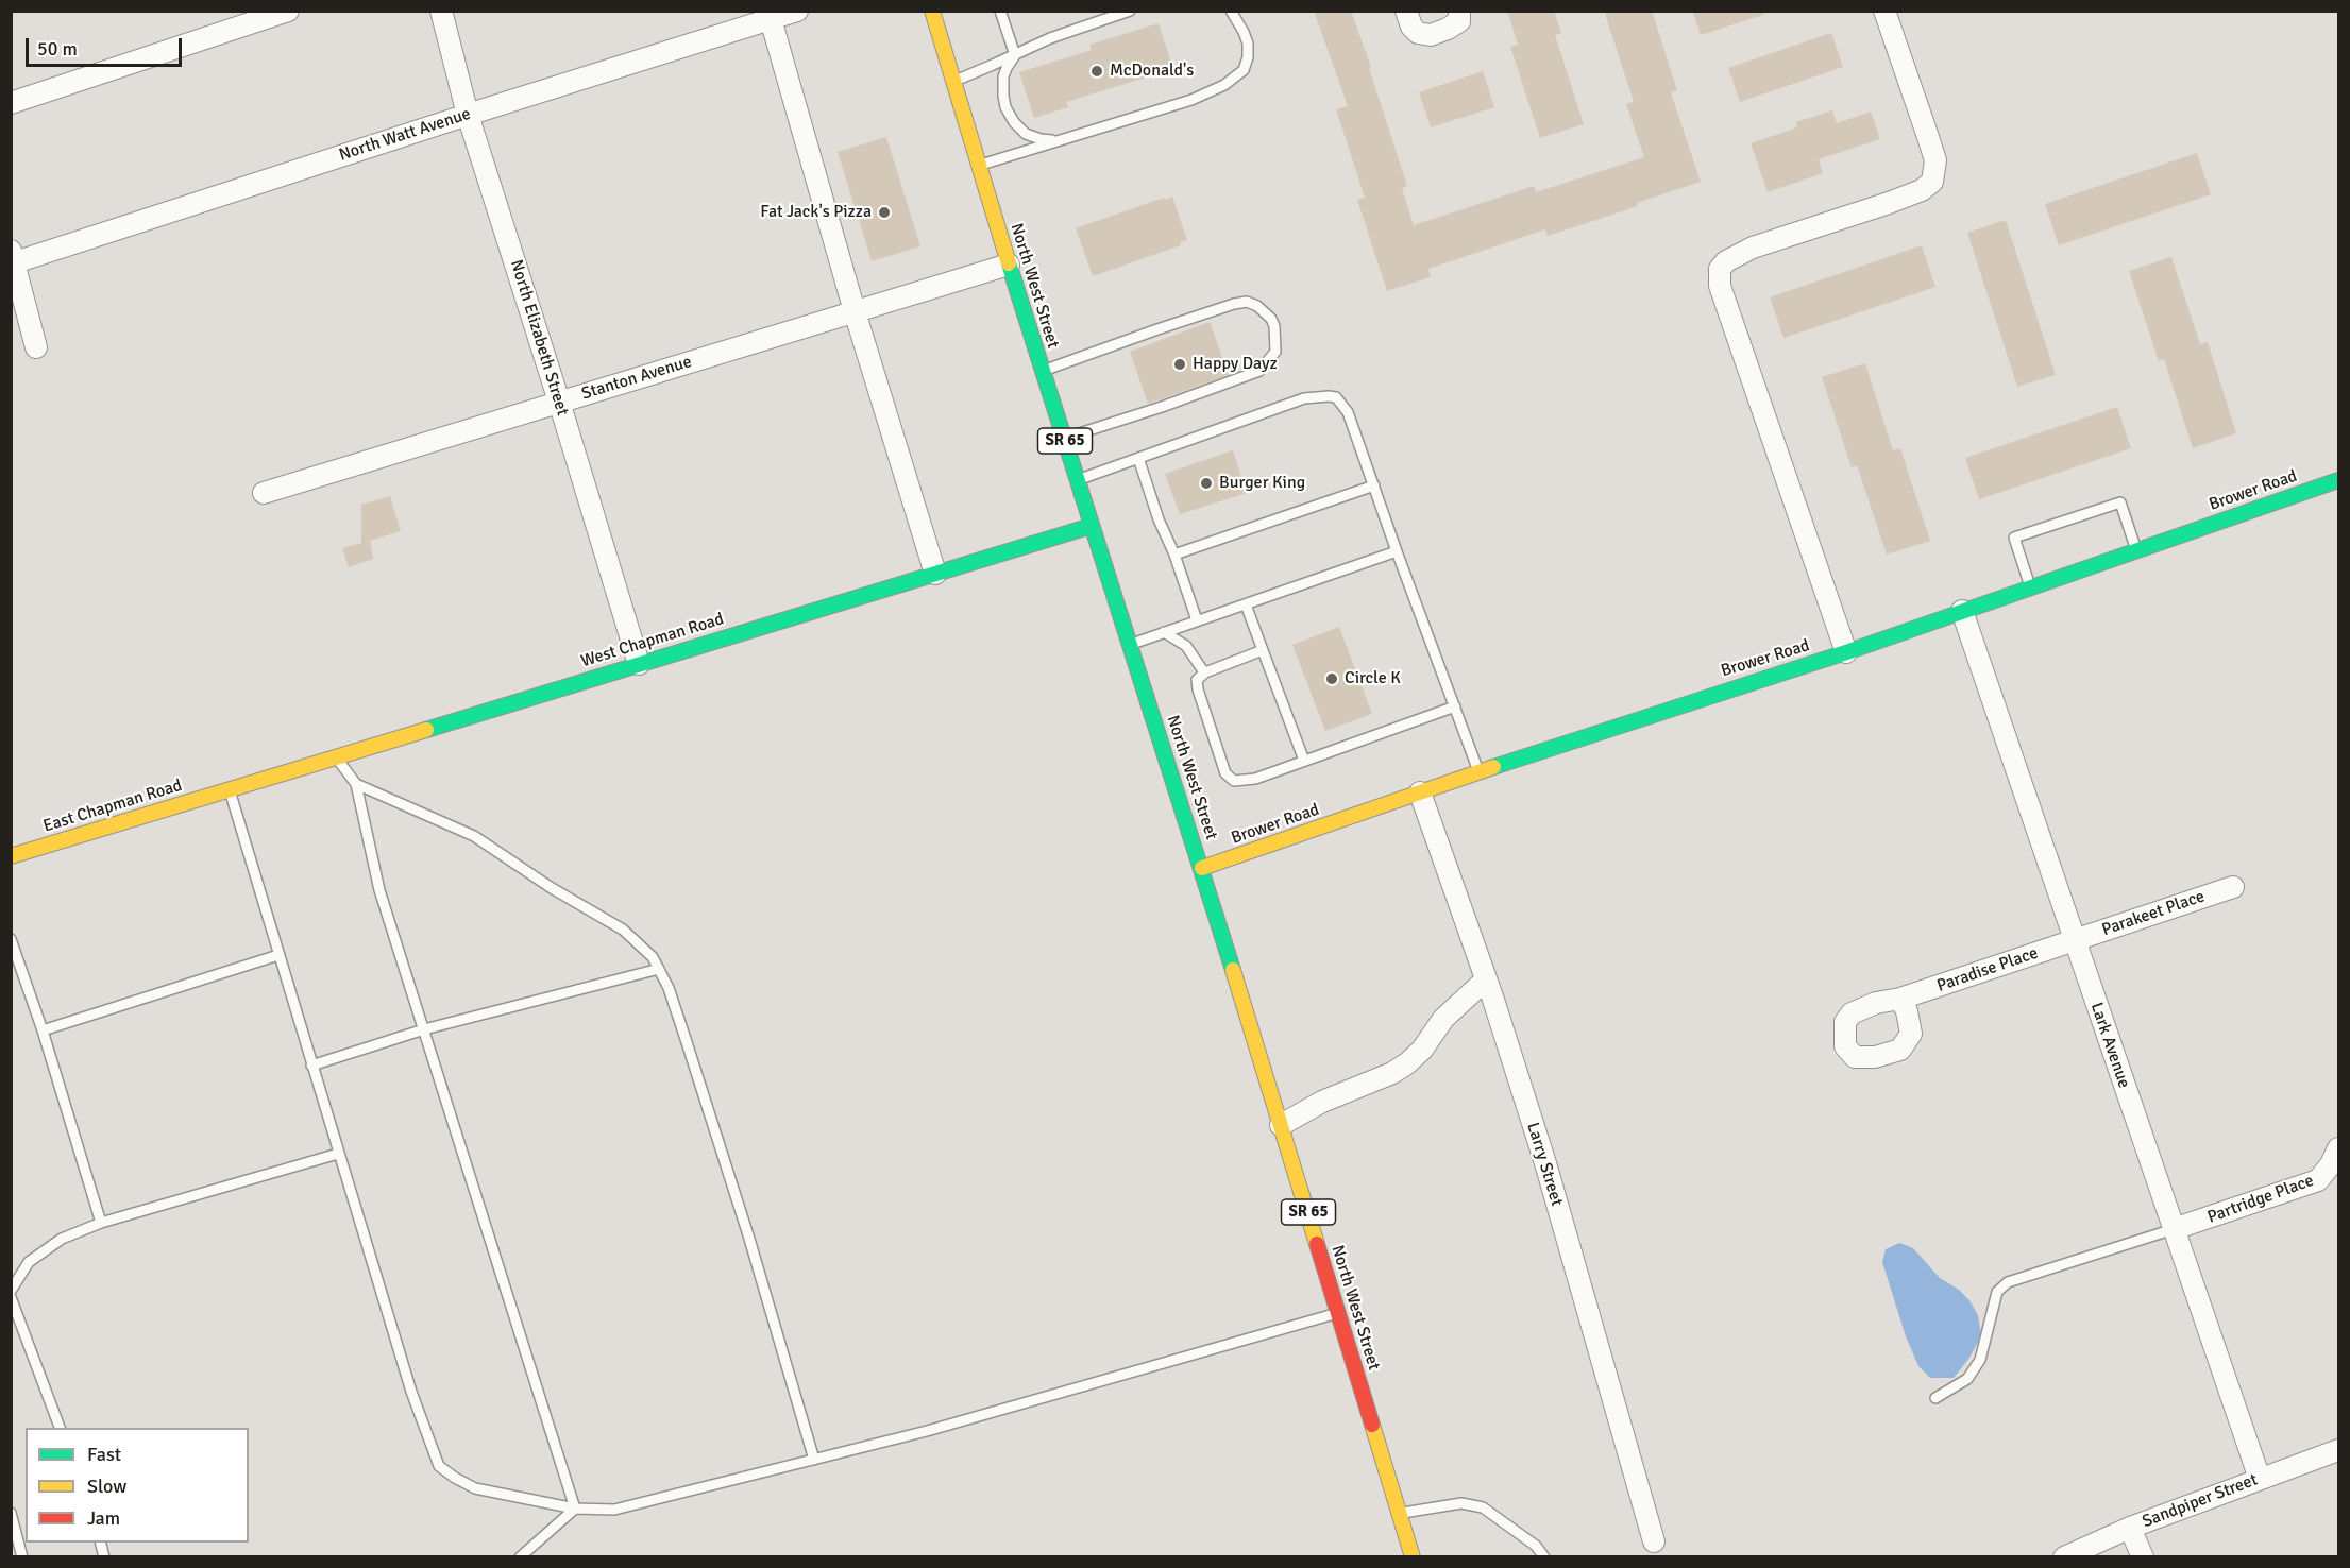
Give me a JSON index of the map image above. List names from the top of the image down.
{
  "streets": {
    "street": [
      "North Watt Avenue",
      "North West Street",
      "North Elizabeth Street",
      "Stanton Avenue",
      "SR 65",
      "Brower Road",
      "West Chapman Road",
      "East Chapman Road",
      "Parakeet Place",
      "Paradise Place",
      "Lark Avenue",
      "Larry Street",
      "Partridge Place",
      "Sandpiper Street"
    ]
  },
  "crossings": [
    ["North Watt Avenue", "North Elizabeth Street"],
    ["North West Street", "Stanton Avenue"],
    ["North West Street", "Brower Road"],
    ["North West Street", "West Chapman Road"],
    ["North Elizabeth Street", "Stanton Avenue"],
    ["North Elizabeth Street", "West Chapman Road"],
    ["Brower Road", "Lark Avenue"],
    ["Brower Road", "Larry Street"],
    ["West Chapman Road", "East Chapman Road"],
    ["Parakeet Place", "Paradise Place"],
    ["Parakeet Place", "Lark Avenue"],
    ["Paradise Place", "Lark Avenue"],
    ["Lark Avenue", "Partridge Place"],
    ["Lark Avenue", "Sandpiper Street"]
  ],
  "places": [
    "McDonald's",
    "Fat Jack's Pizza",
    "Happy Dayz",
    "Burger King",
    "Circle K"
  ],
  "legend": ["Fast", "Slow", "Jam"],
  "scale_bar": "50 m"
}
